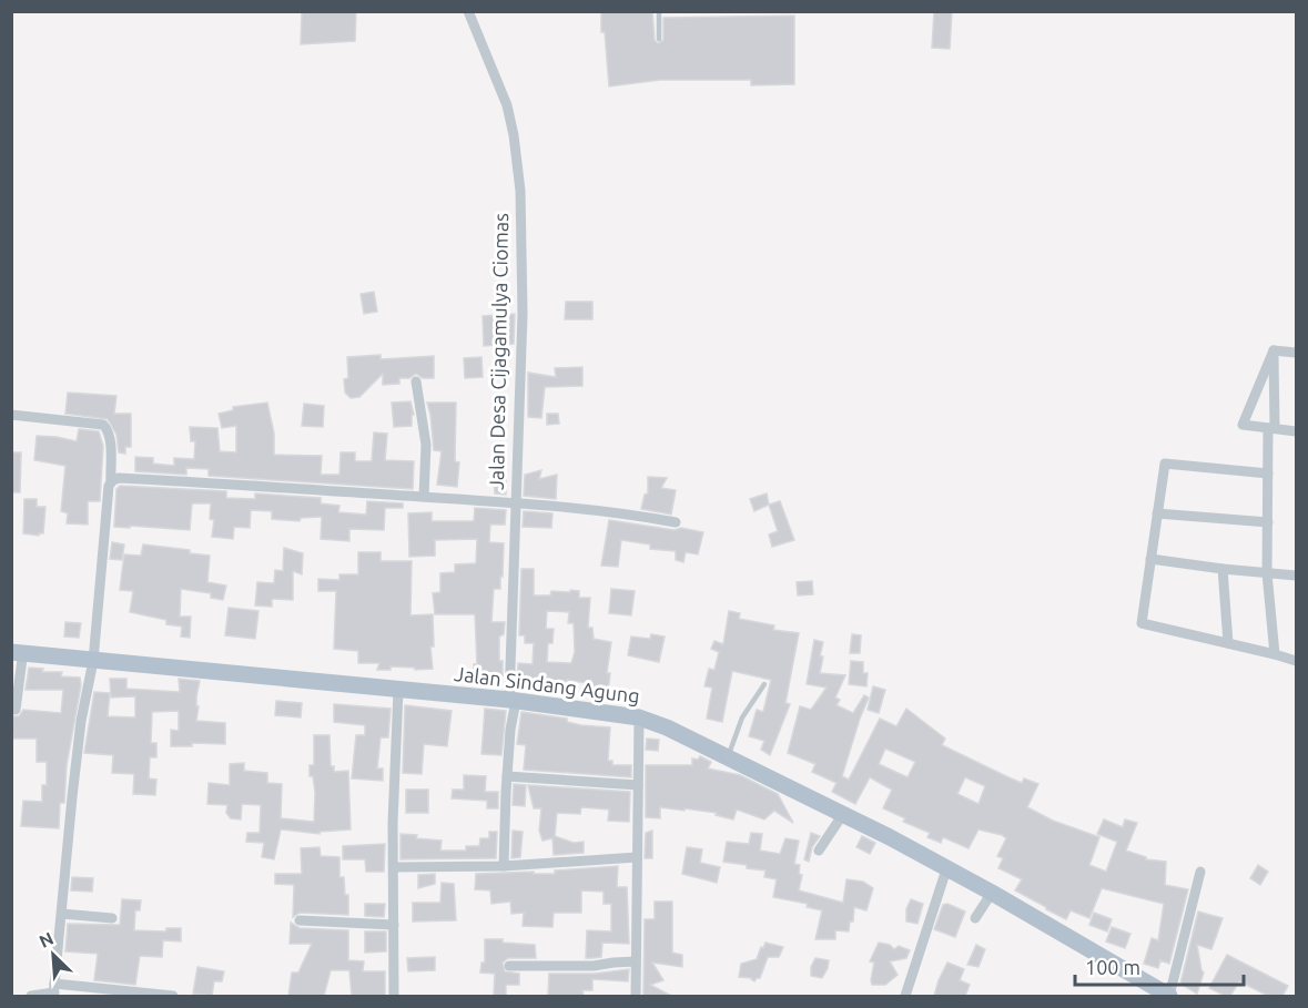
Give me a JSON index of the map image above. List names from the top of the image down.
{
  "streets": {
    "main road": ["Jalan Sindang Agung"],
    "street": ["Jalan Desa Cijagamulya Ciomas"]
  },
  "crossings": [
    ["Jalan Desa Cijagamulya Ciomas", "Jalan Sindang Agung"]
  ],
  "scale_bar": "100 m",
  "north": "top left"
}
